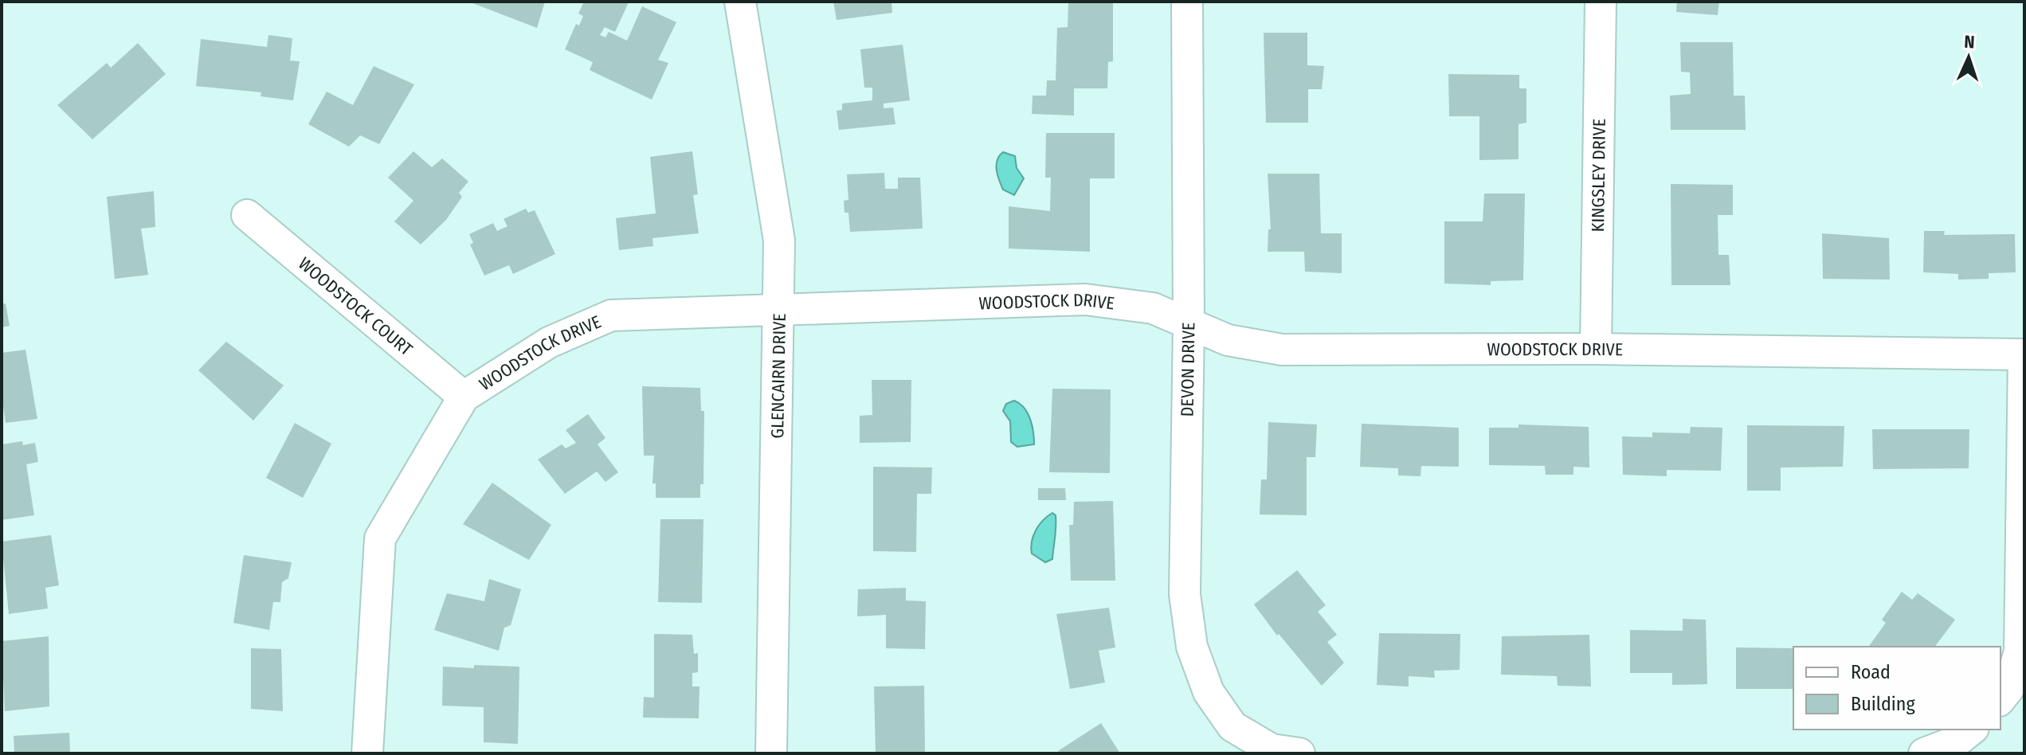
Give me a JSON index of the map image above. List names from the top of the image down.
{
  "streets": {
    "street": [
      "KINGSLEY DRIVE",
      "WOODSTOCK DRIVE",
      "WOODSTOCK COURT",
      "DEVON DRIVE",
      "GLENCAIRN DRIVE"
    ]
  },
  "crossings": [
    ["KINGSLEY DRIVE", "WOODSTOCK DRIVE"],
    ["WOODSTOCK DRIVE", "WOODSTOCK COURT"],
    ["WOODSTOCK DRIVE", "DEVON DRIVE"],
    ["WOODSTOCK DRIVE", "GLENCAIRN DRIVE"]
  ],
  "legend": ["Road", "Building"],
  "north": "top"
}
